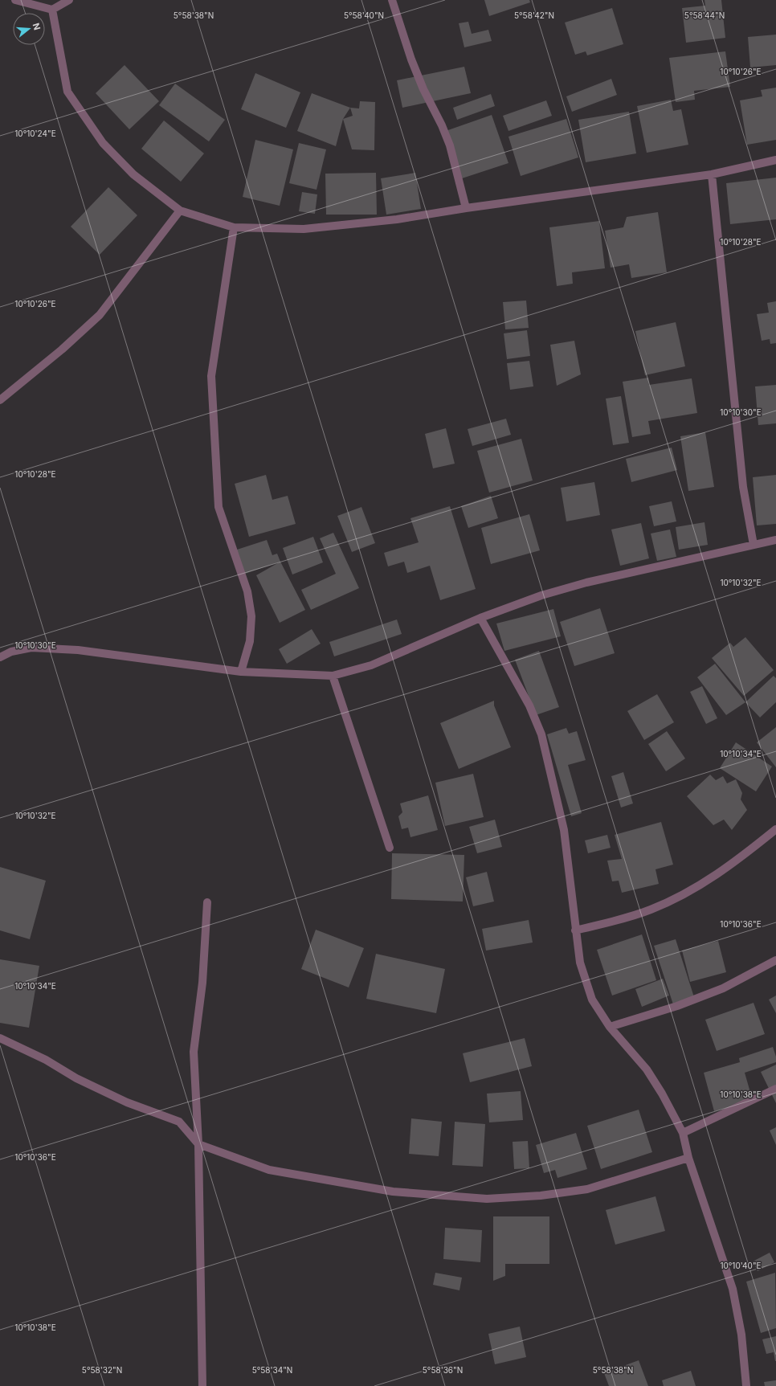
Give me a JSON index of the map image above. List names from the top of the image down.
{
  "north": "right",
  "coordinates": [
    "5°58'38\"N",
    "5°58'40\"N",
    "5°58'42\"N",
    "5°58'44\"N",
    "10°10'26\"E",
    "10°10'24\"E",
    "10°10'28\"E",
    "10°10'30\"E",
    "10°10'32\"E",
    "10°10'34\"E",
    "10°10'36\"E",
    "10°10'38\"E",
    "10°10'40\"E",
    "5°58'32\"N",
    "5°58'34\"N",
    "5°58'36\"N"
  ]
}
